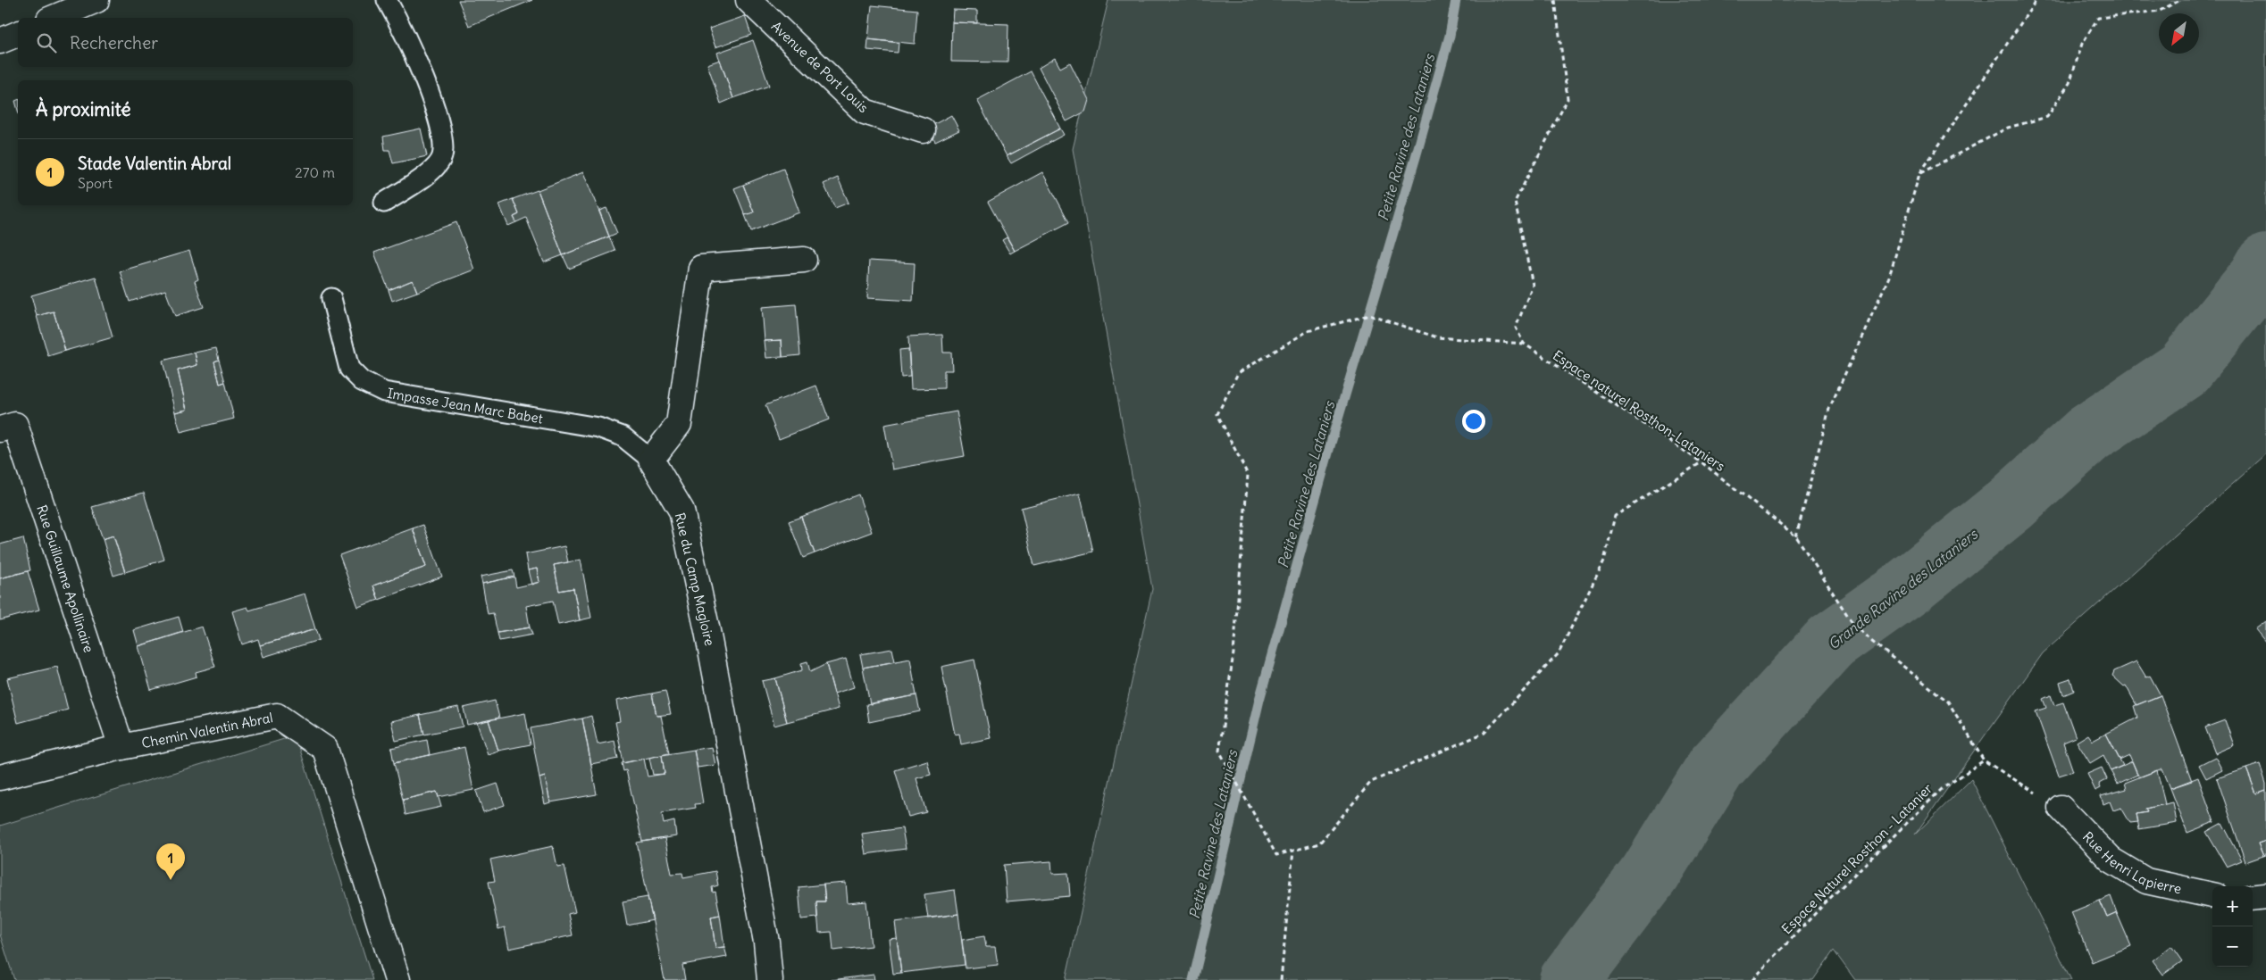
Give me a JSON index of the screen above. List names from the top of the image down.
{
  "streets": {
    "street": [
      "Avenue de Port Louis",
      "Rue Guillaume Apollinaire",
      "Rue du Camp Magloire",
      "Chemin Valentin Abral",
      "Rue Henri Lapierre"
    ],
    "lane": ["Impasse Jean Marc Babet"],
    "path": ["Espace naturel Rosthon-Lataniers", "Espace Naturel Rosthon - Latanier"]
  },
  "crossings": [
    ["Impasse Jean Marc Babet", "Rue du Camp Magloire"],
    ["Espace naturel Rosthon-Lataniers", "Espace Naturel Rosthon - Latanier"],
    ["Rue Guillaume Apollinaire", "Chemin Valentin Abral"]
  ],
  "water": ["Petite Ravine des Lataniers", "Grande Ravine des Lataniers"],
  "north": "bottom left",
  "page": {
    "search": "Rechercher",
    "heading": "À proximité",
    "list": [
      {
        "mark": "1",
        "name": "Stade Valentin Abral",
        "note": "Sport",
        "value": "270 m"
      }
    ],
    "pins": "1",
    "map_buttons": ["+", "−"]
  }
}
